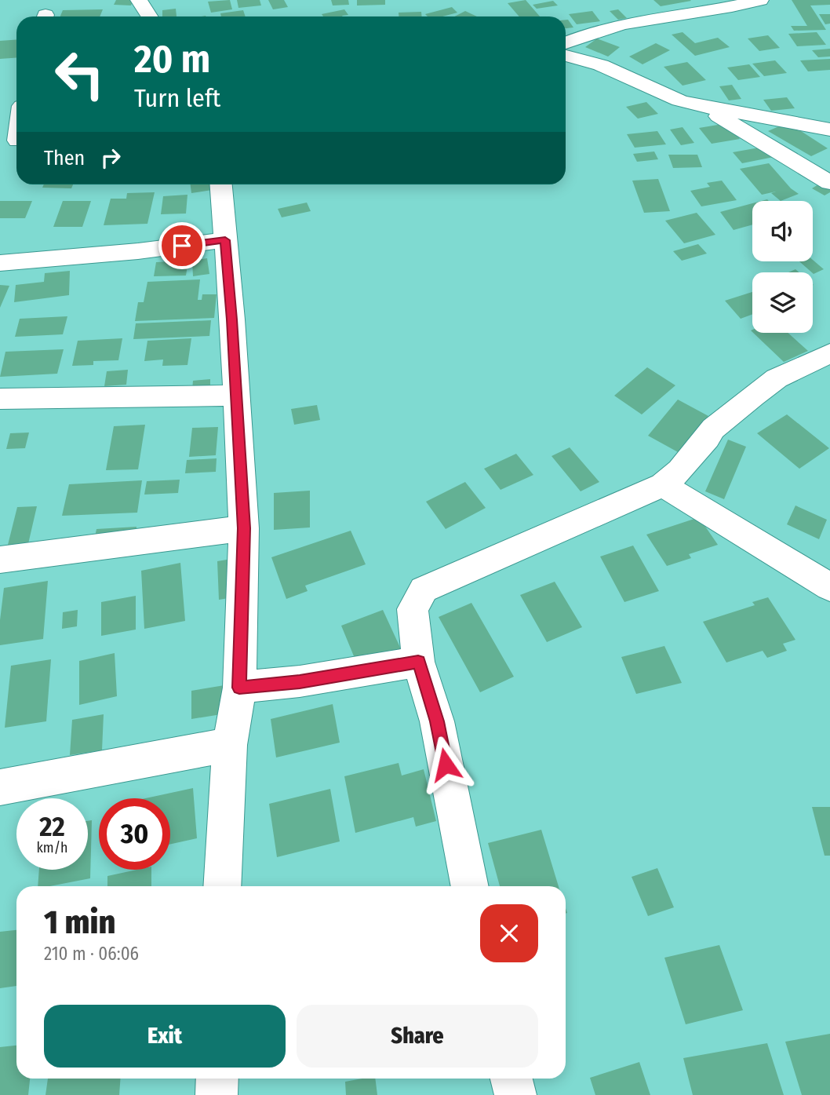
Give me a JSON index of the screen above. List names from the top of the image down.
{
  "page": {
    "turn": ["20 m", "Turn left"],
    "then": "Then",
    "speed": "22 km/h",
    "limit": "30",
    "heading": ["1 min", "210 m · 06:06"],
    "buttons": ["Exit", "Share"]
  }
}
